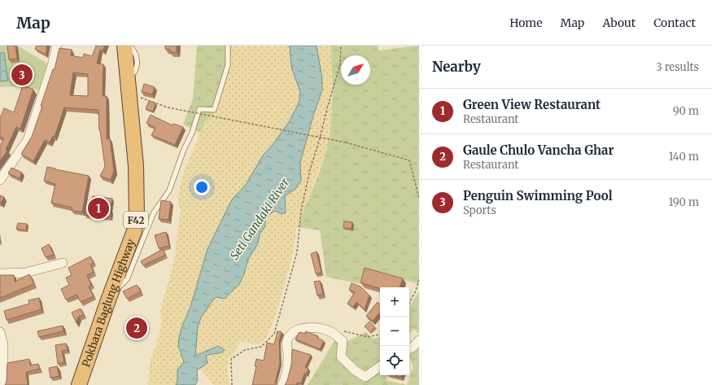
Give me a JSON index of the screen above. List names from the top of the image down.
{
  "streets": {
    "highway": ["F42", "Pokhara Baglung Highway"]
  },
  "water": ["Seti Gandaki River"],
  "north": "top right",
  "page": {
    "header": "Map",
    "nav": [
      "Home",
      "Map",
      "About",
      "Contact"
    ],
    "heading": ["Nearby", "3 results"],
    "pins": ["3", "1", "2"],
    "list": [
      {
        "mark": "1",
        "name": "Green View Restaurant",
        "note": "Restaurant",
        "value": "90 m"
      },
      {
        "mark": "2",
        "name": "Gaule Chulo Vancha Ghar",
        "note": "Restaurant",
        "value": "140 m"
      },
      {
        "mark": "3",
        "name": "Penguin Swimming Pool",
        "note": "Sports",
        "value": "190 m"
      }
    ],
    "map_buttons": ["+", "−"]
  }
}
